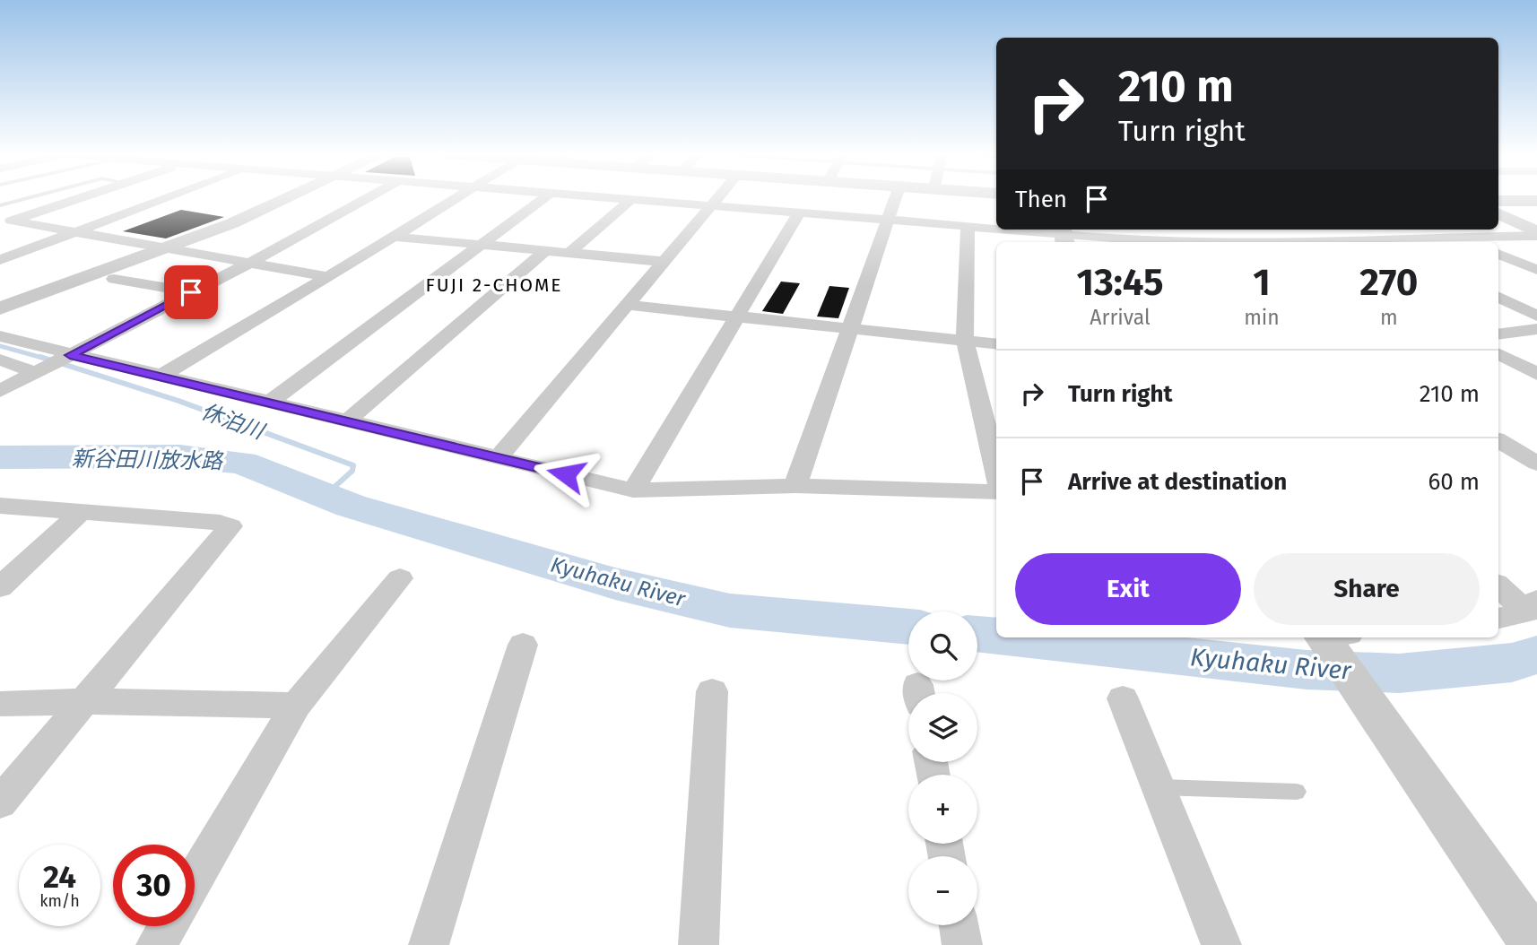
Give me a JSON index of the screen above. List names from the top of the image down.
{
  "districts": ["FUJI 2-CHOME"],
  "water": ["休泊川", "新谷田川放水路", "Kyuhaku River"],
  "page": {
    "turn": ["210 m", "Turn right"],
    "then": "Then",
    "eta": [
      "13:45",
      "Arrival",
      "1",
      "min",
      "270",
      "m"
    ],
    "list": [
      {
        "name": "Turn right",
        "value": "210 m"
      },
      {
        "name": "Arrive at destination",
        "value": "60 m"
      }
    ],
    "buttons": ["Exit", "Share"],
    "map_buttons": ["+", "−"],
    "speed": "24 km/h",
    "limit": "30"
  }
}
